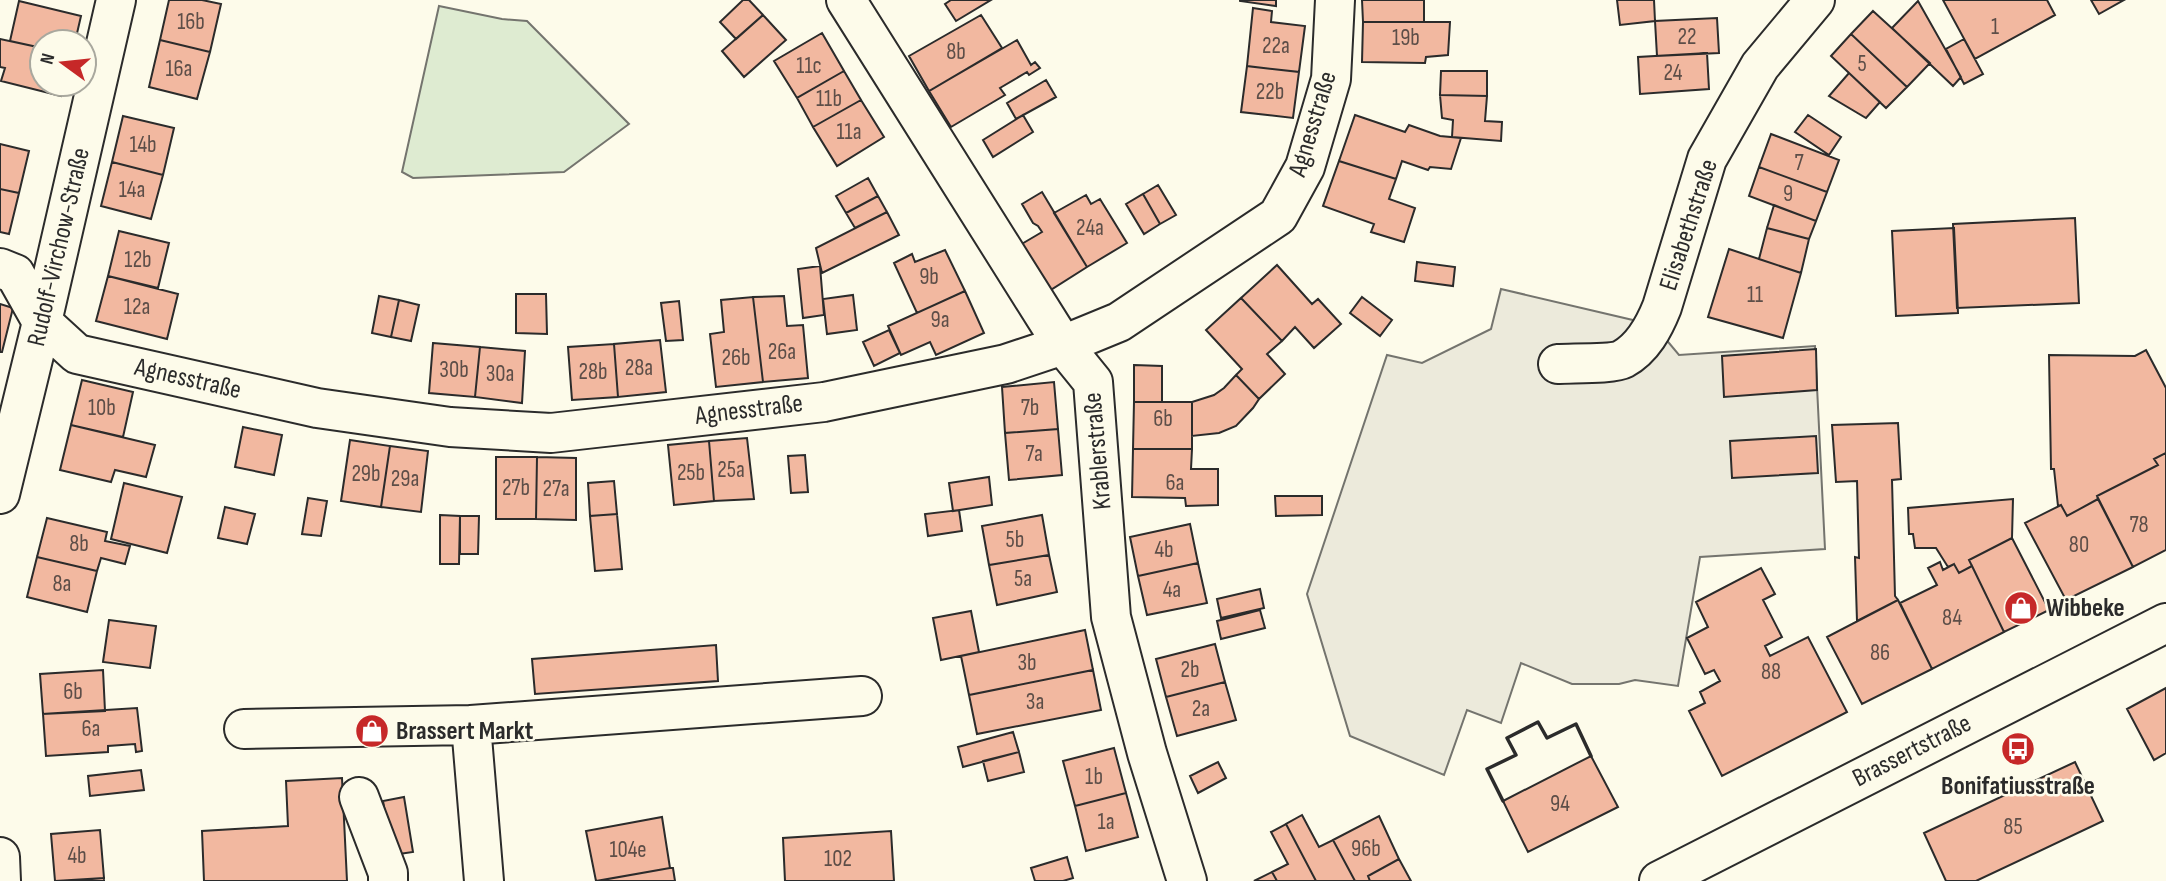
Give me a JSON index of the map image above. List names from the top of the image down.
{
  "streets": {
    "street": [
      "Agnesstraße",
      "Elisabethstraße",
      "Rudolf-Virchow-Straße",
      "Krablerstraße",
      "Brassertstraße"
    ]
  },
  "crossings": [
    ["Agnesstraße", "Rudolf-Virchow-Straße"],
    ["Agnesstraße", "Krablerstraße"]
  ],
  "places": {
    "shop": ["Wibbeke", "Brassert Markt"],
    "bus stop": ["Bonifatiusstraße"]
  },
  "house_numbers": [
    "16b",
    "1",
    "22",
    "19b",
    "22a",
    "8b",
    "5",
    "11c",
    "16a",
    "24",
    "22b",
    "11b",
    "11a",
    "14b",
    "7",
    "14a",
    "9",
    "24a",
    "12b",
    "9b",
    "11",
    "12a",
    "9a",
    "26a",
    "26b",
    "28a",
    "30b",
    "28b",
    "30a",
    "10b",
    "7b",
    "6b",
    "7a",
    "25a",
    "25b",
    "29b",
    "29a",
    "6a",
    "27b",
    "27a",
    "78",
    "5b",
    "8b",
    "80",
    "4b",
    "5a",
    "8a",
    "4a",
    "84",
    "86",
    "3b",
    "2b",
    "88",
    "6b",
    "3a",
    "2a",
    "6a",
    "1b",
    "94",
    "1a",
    "85",
    "96b",
    "104e",
    "4b",
    "102"
  ],
  "north": "left"
}
